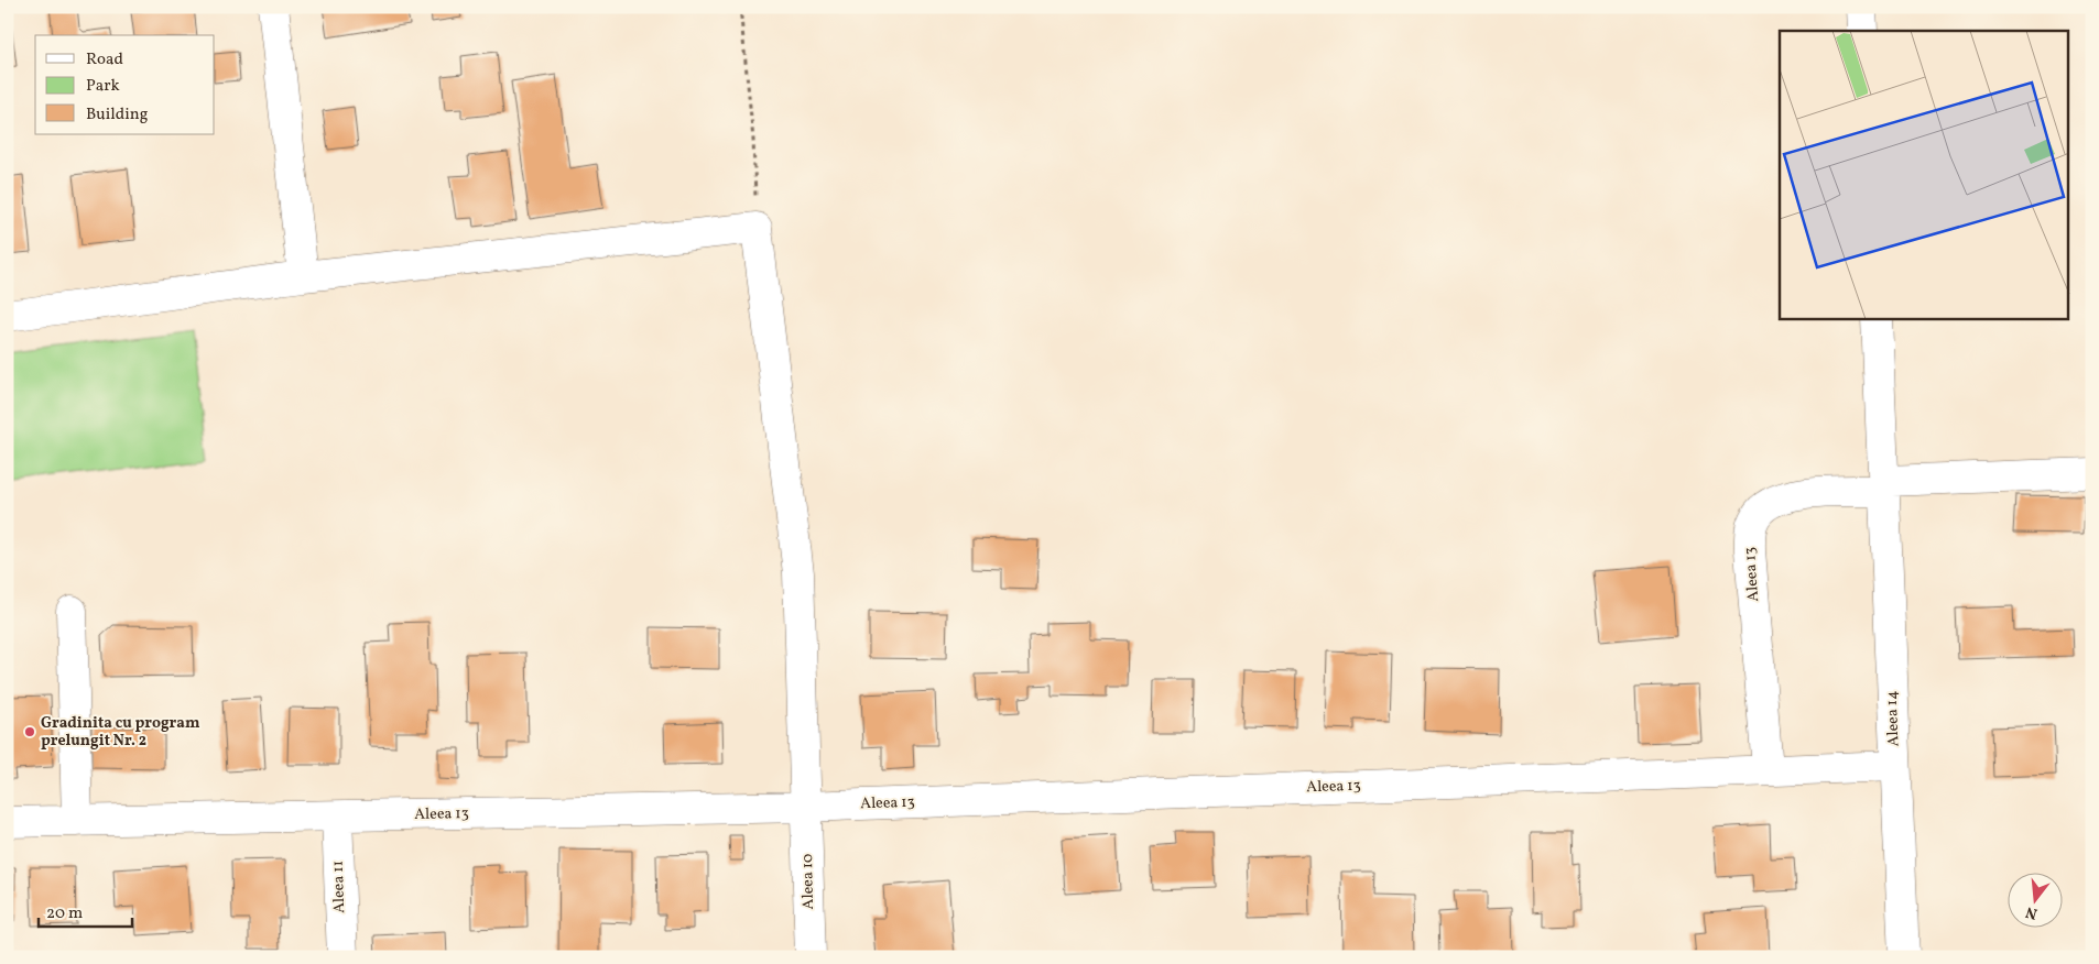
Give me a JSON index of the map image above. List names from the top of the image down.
{
  "streets": {
    "street": [
      "Aleea 13",
      "Aleea 14",
      "Aleea 10",
      "Aleea 11"
    ]
  },
  "crossings": [
    ["Aleea 13", "Aleea 14"],
    ["Aleea 13", "Aleea 10"],
    ["Aleea 13", "Aleea 11"]
  ],
  "places": ["Gradinita cu program prelungit Nr. 2"],
  "legend": ["Road", "Park", "Building"],
  "scale_bar": "20 m",
  "north": "bottom"
}
